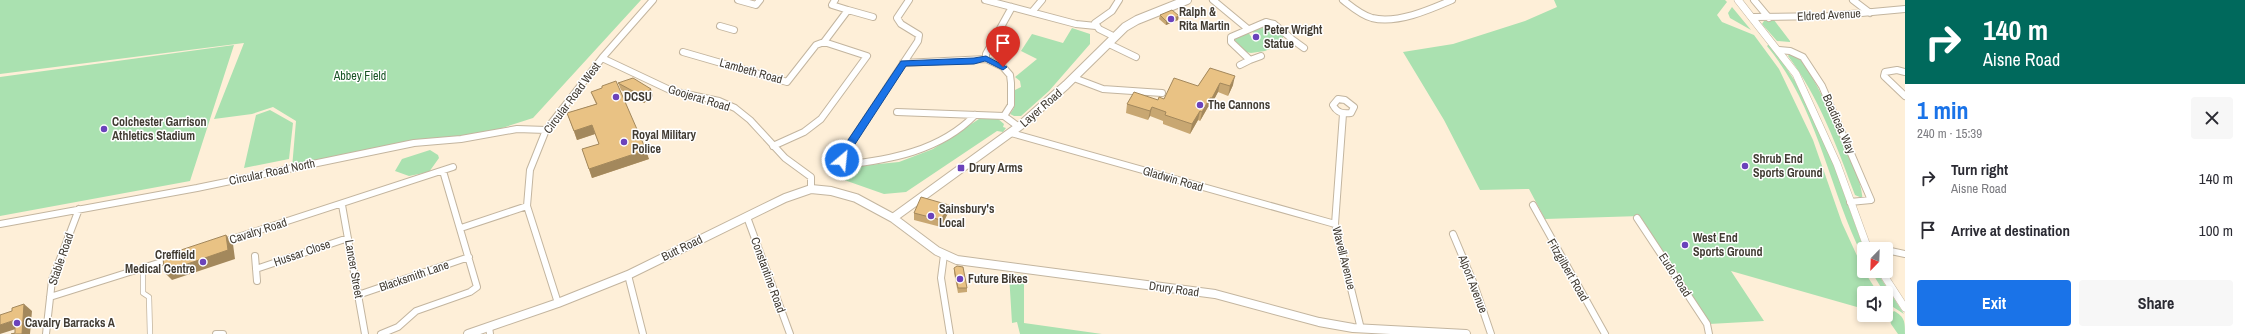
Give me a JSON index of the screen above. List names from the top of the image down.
{
  "streets": {
    "main road": ["Layer Road", "Butt Road", "Drury Road"],
    "street": [
      "Eldred Avenue",
      "Lambeth Road",
      "Circular Road West",
      "Goojerat Road",
      "Boadicea Way",
      "Circular Road North",
      "Gladwin Road",
      "Cavalry Road",
      "Hussar Close",
      "Wavell Avenue",
      "Stable Road",
      "Lancer Street",
      "Fitzgilbert Road",
      "Constantine Road",
      "Eudo Road",
      "Blacksmith Lane",
      "Alport Avenue"
    ]
  },
  "crossings": [
    ["Eldred Avenue", "Boadicea Way"],
    ["Circular Road West", "Goojerat Road"],
    ["Circular Road West", "Circular Road North"],
    ["Circular Road West", "Butt Road"],
    ["Goojerat Road", "Butt Road"],
    ["Layer Road", "Gladwin Road"],
    ["Layer Road", "Butt Road"],
    ["Layer Road", "Drury Road"],
    ["Circular Road North", "Stable Road"],
    ["Gladwin Road", "Wavell Avenue"],
    ["Cavalry Road", "Lancer Street"],
    ["Butt Road", "Constantine Road"],
    ["Butt Road", "Drury Road"],
    ["Hussar Close", "Lancer Street"],
    ["Wavell Avenue", "Drury Road"],
    ["Lancer Street", "Blacksmith Lane"]
  ],
  "parks": ["Abbey Field"],
  "places": {
    "other": [
      "Ralph & Rita Martin",
      "Peter Wright Statue",
      "DCSU",
      "The Cannons",
      "Colchester Garrison Athletics Stadium",
      "Royal Military Police",
      "Shrub End Sports Ground",
      "Sainsbury's Local",
      "West End Sports Ground",
      "Creffield Medical Centre",
      "Future Bikes",
      "Cavalry Barracks A"
    ],
    "transit": ["Drury Arms"]
  },
  "north": "bottom left",
  "page": {
    "turn": ["140 m", "Aisne Road"],
    "heading": ["1 min", "240 m · 15:39"],
    "list": [
      {
        "name": "Turn right",
        "note": "Aisne Road",
        "value": "140 m"
      },
      {
        "name": "Arrive at destination",
        "value": "100 m"
      }
    ],
    "buttons": ["Exit", "Share"]
  }
}
